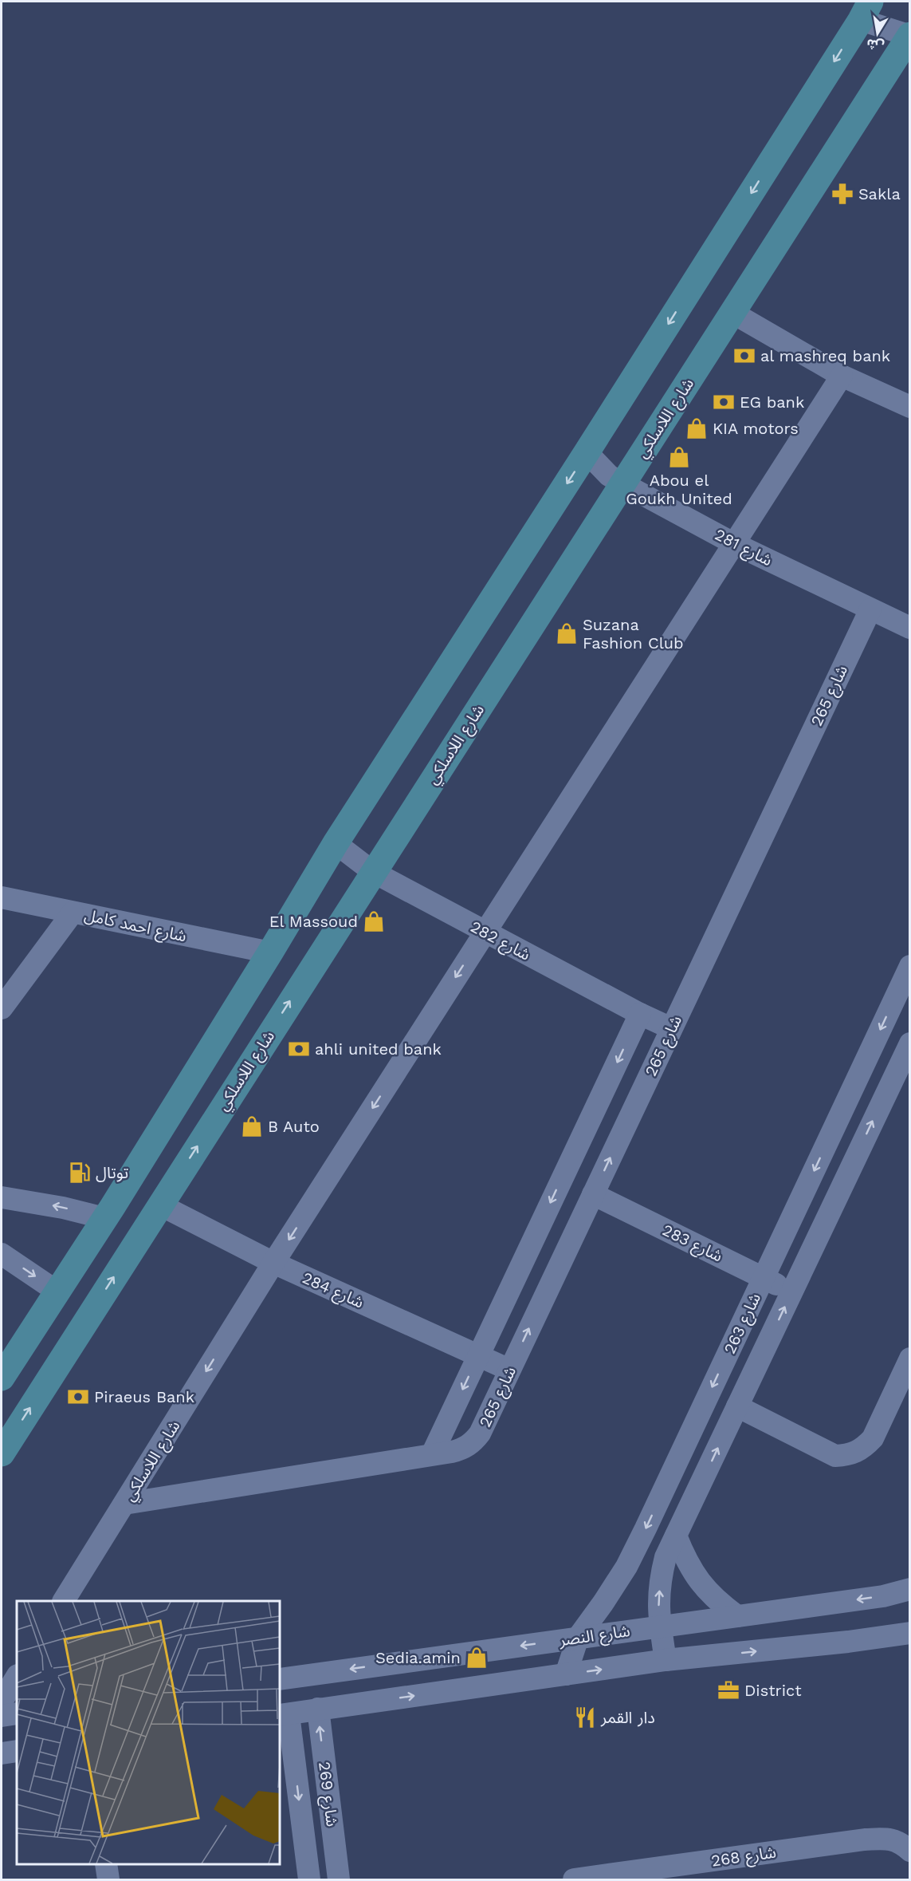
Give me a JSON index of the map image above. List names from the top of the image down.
{
  "streets": {
    "main road": ["شارع اللاسلكي"],
    "street": [
      "شارع 281",
      "شارع 265",
      "شارع احمد كامل",
      "شارع 282",
      "شارع 283",
      "شارع 284",
      "شارع 263",
      "شارع النصر",
      "شارع 269",
      "شارع 268"
    ]
  },
  "crossings": [
    ["شارع اللاسلكي", "شارع 281"],
    ["شارع اللاسلكي", "شارع 265"],
    ["شارع اللاسلكي", "شارع 282"],
    ["شارع اللاسلكي", "شارع 284"],
    ["شارع 281", "شارع 265"],
    ["شارع 265", "شارع 282"],
    ["شارع 265", "شارع 283"],
    ["شارع 265", "شارع 284"],
    ["شارع 283", "شارع 263"],
    ["شارع 263", "شارع النصر"]
  ],
  "places": {
    "pharmacy": ["Sakla"],
    "bank": [
      "al mashreq bank",
      "EG bank",
      "ahli united bank",
      "Piraeus Bank"
    ],
    "shop": [
      "KIA motors",
      "Abou el Goukh United",
      "Suzana Fashion Club",
      "El Massoud",
      "B Auto",
      "Sedia.amin"
    ],
    "fuel station": ["توتال"],
    "office": ["District"],
    "restaurant": ["دار القمر"]
  },
  "north": "bottom"
}
